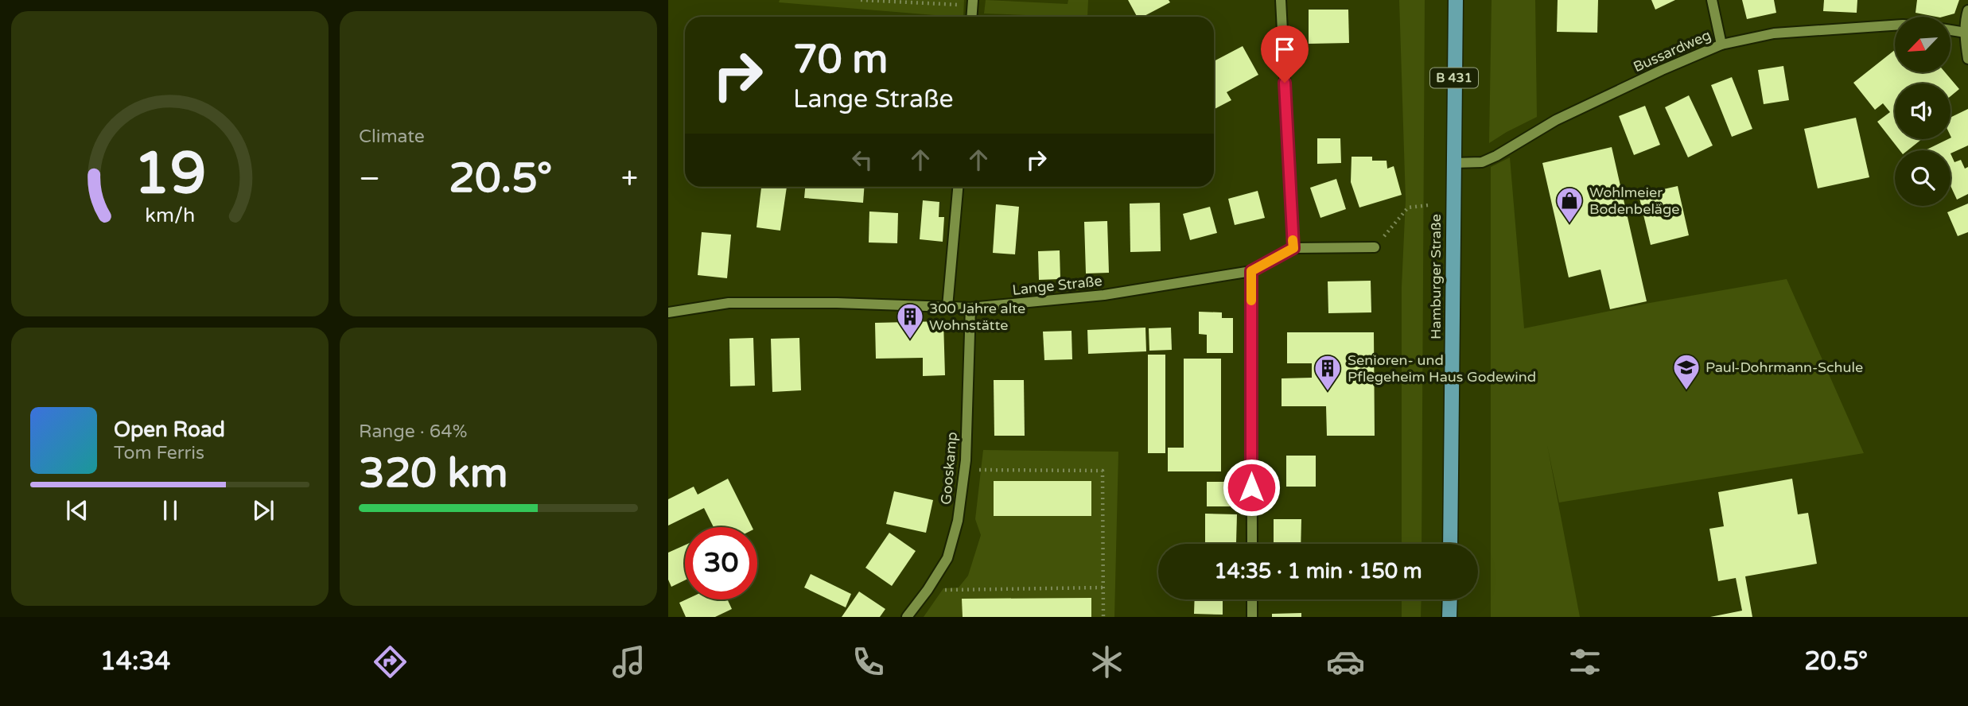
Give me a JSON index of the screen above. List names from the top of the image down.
{
  "streets": {
    "main road": ["B 431", "Hamburger Straße"],
    "street": ["Bussardweg", "Lange Straße", "Gooskamp"]
  },
  "crossings": [
    ["Bussardweg", "Hamburger Straße"],
    ["Lange Straße", "Gooskamp"]
  ],
  "places": {
    "shop": ["Wohlmeier Bodenbeläge"],
    "building": ["300 Jahre alte Wohnstätte", "Senioren- und Pflegeheim Haus Godewind"],
    "school or university": ["Paul-Dohrmann-Schule"]
  },
  "north": "bottom left",
  "page": {
    "tile": [
      "Climate",
      ["Range · 64%", "320 km"]
    ],
    "turn": ["70 m", "Lange Straße"],
    "heat": ["−", "20.5°", "+"],
    "song": ["Open Road", "Tom Ferris"],
    "limit": "30",
    "trip": "14:35 · 1 min · 150 m",
    "tabs": ["14:34", "20.5°"],
    "gauge": ["19", "km/h"]
  }
}
